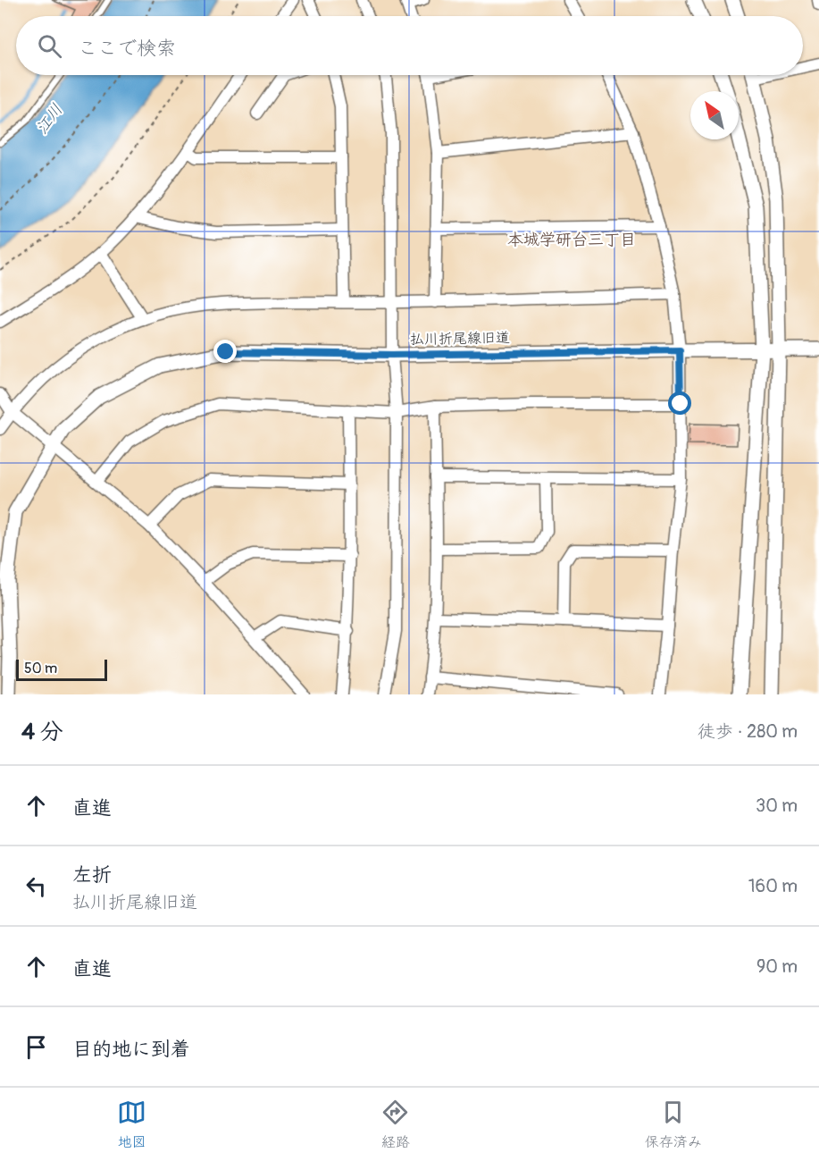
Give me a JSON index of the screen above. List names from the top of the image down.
{
  "streets": {
    "street": ["払川折尾線旧道"]
  },
  "districts": ["本城学研台三丁目"],
  "water": ["江川"],
  "scale_bar": "50 m",
  "north": "top left",
  "page": {
    "search": "ここで検索",
    "scale": "50 m",
    "heading": ["4 分", "徒歩 · 280 m"],
    "list": [
      ["直進", "30 m"],
      ["左折", "払川折尾線旧道", "160 m"],
      ["直進", "90 m"],
      "目的地に到着"
    ],
    "nav": ["地図", "経路", "保存済み"]
  }
}
